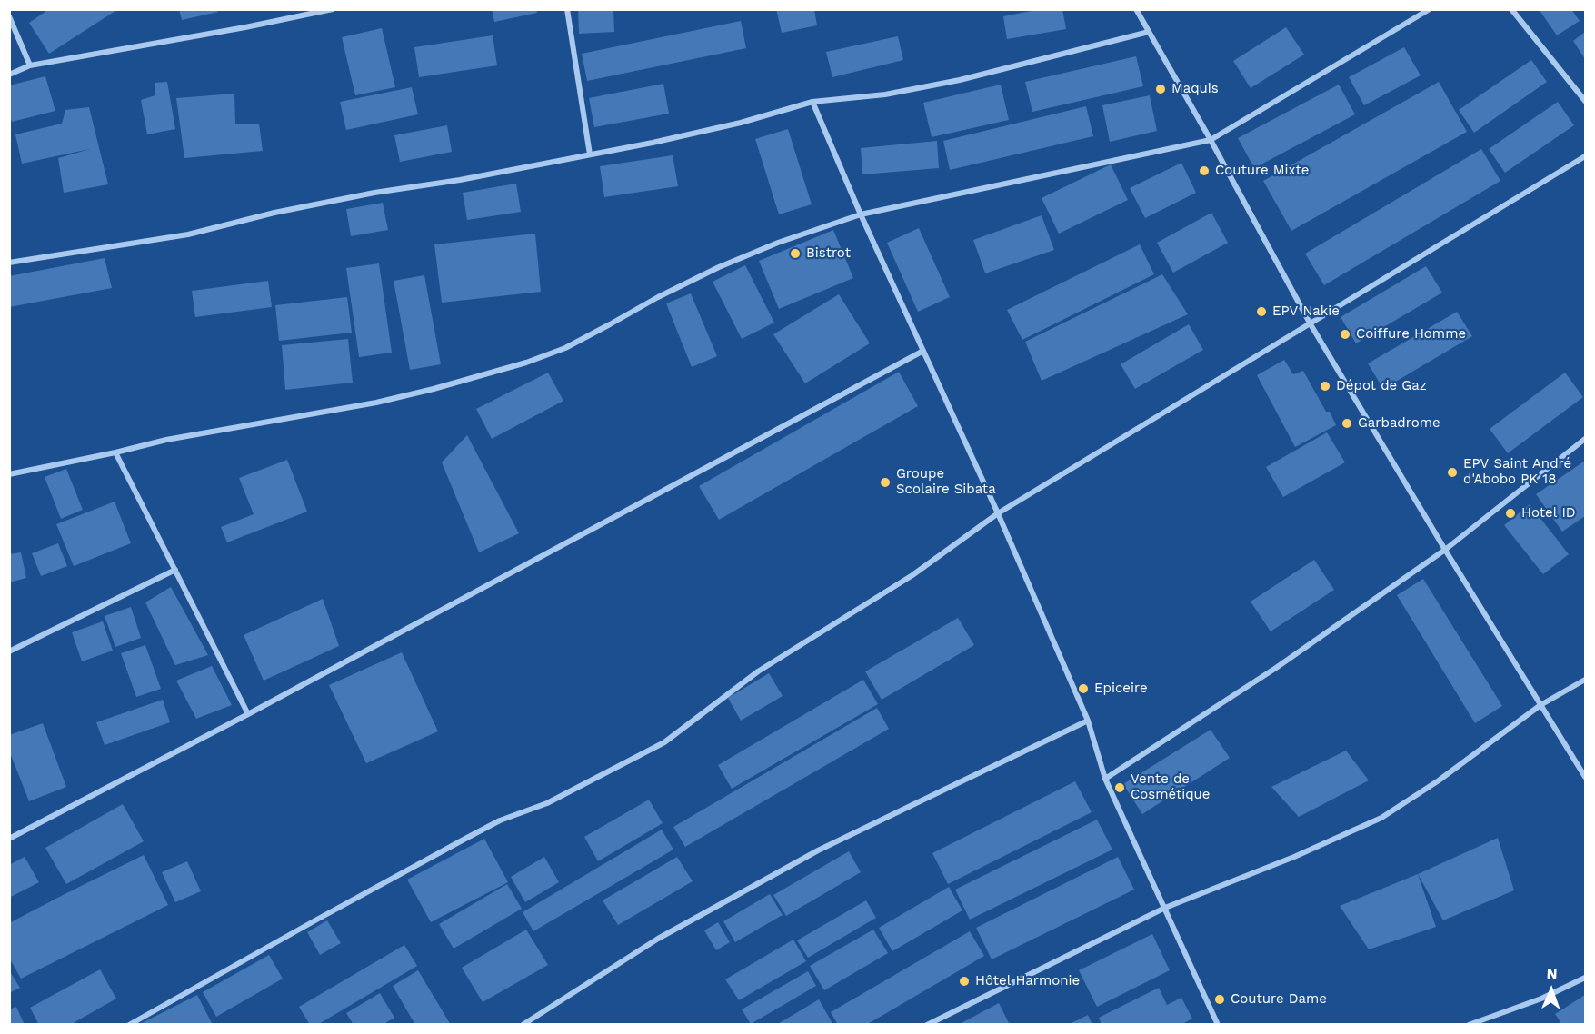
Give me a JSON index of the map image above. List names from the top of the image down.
{
  "places": [
    "Maquis",
    "Couture Mixte",
    "Bistrot",
    "EPV Nakie",
    "Coiffure Homme",
    "Dépot de Gaz",
    "Garbadrome",
    "EPV Saint André d'Abobo PK 18",
    "Groupe Scolaire Sibata",
    "Hotel ID",
    "Epiceire",
    "Vente de Cosmétique",
    "Hôtel Harmonie",
    "Couture Dame"
  ],
  "north": "top"
}
